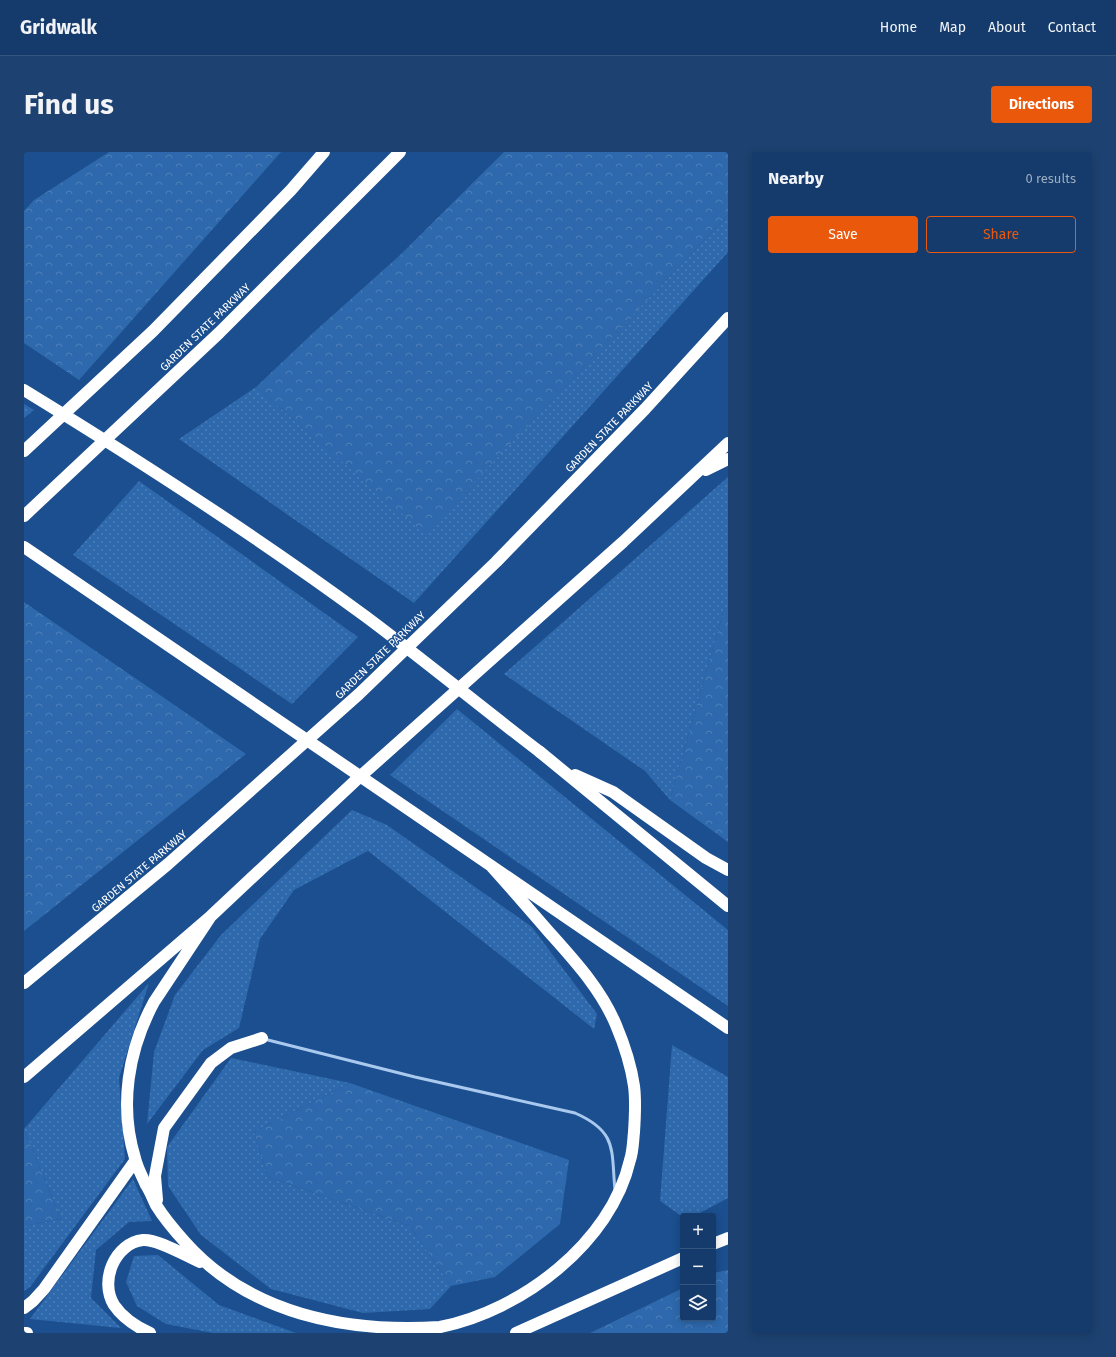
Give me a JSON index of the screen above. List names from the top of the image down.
{
  "streets": {
    "highway": ["GARDEN STATE PARKWAY"]
  },
  "page": {
    "header": "Gridwalk",
    "nav": [
      "Home",
      "Map",
      "About",
      "Contact"
    ],
    "buttons": [
      "Directions",
      ["Save", "Share"]
    ],
    "title": "Find us",
    "heading": ["Nearby", "0 results"],
    "map_buttons": ["+", "−"]
  }
}
